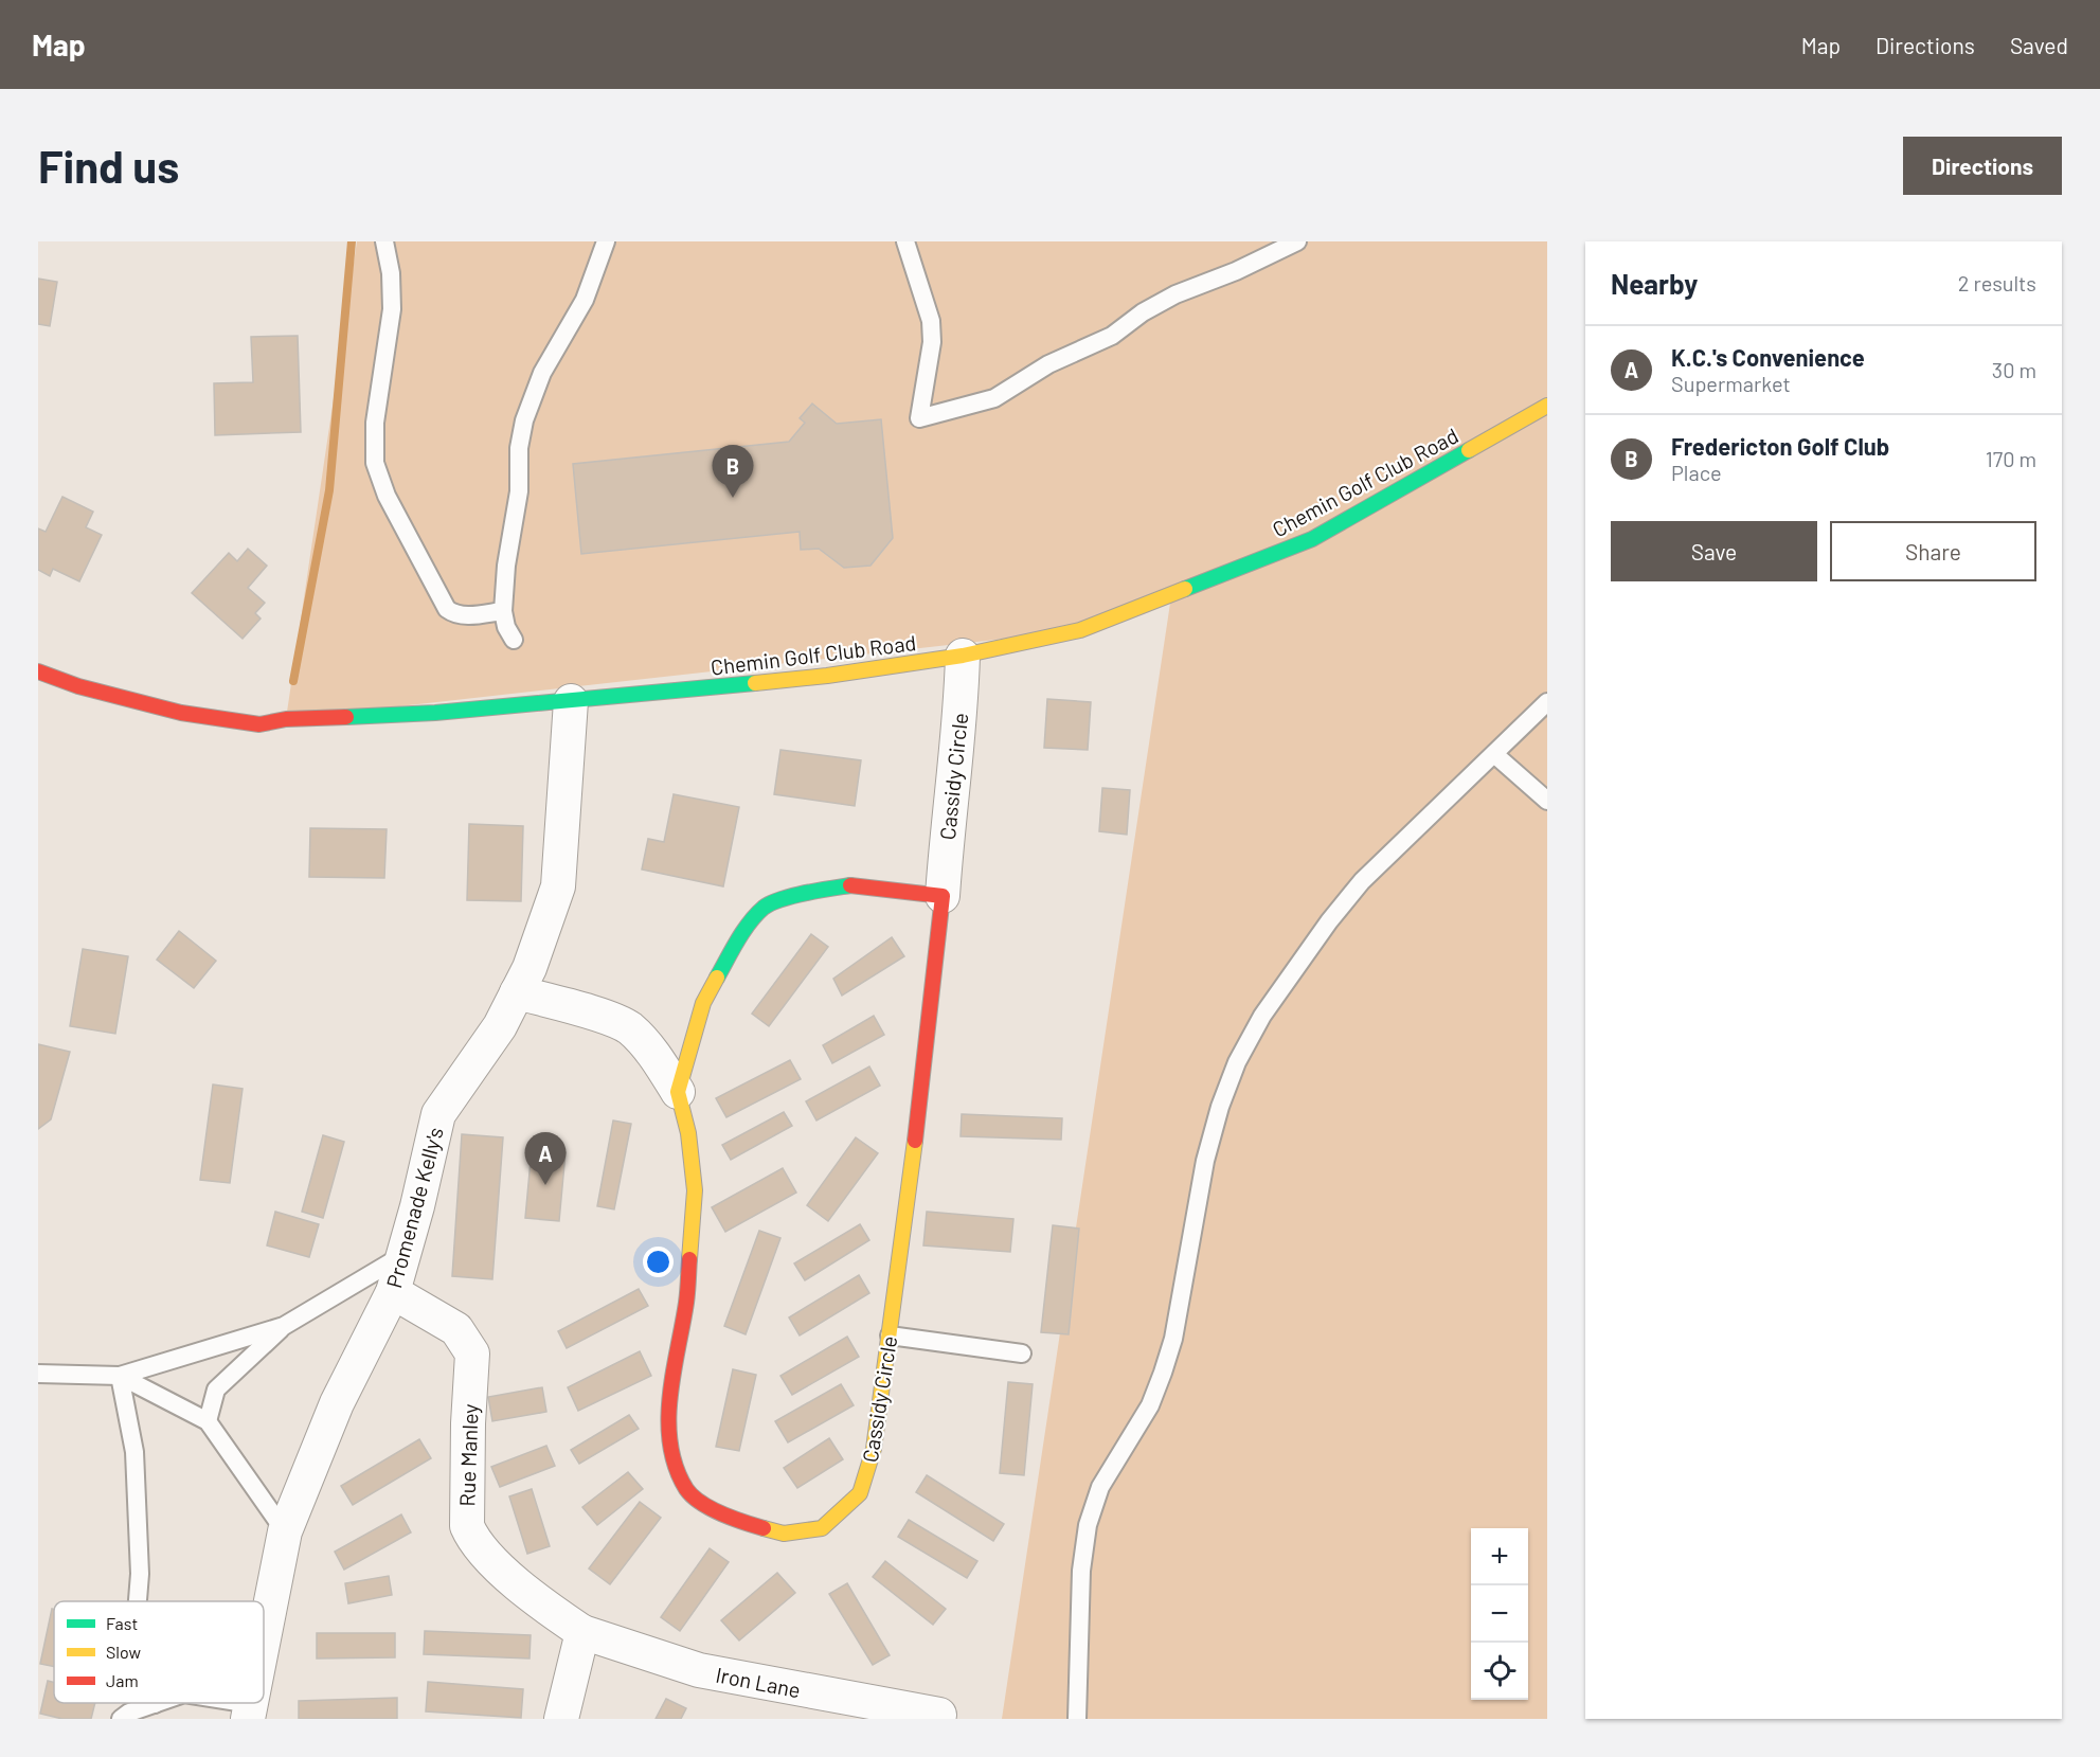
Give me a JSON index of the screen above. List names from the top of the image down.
{
  "streets": {
    "street": [
      "Chemin Golf Club Road",
      "Cassidy Circle",
      "Promenade Kelly's",
      "Rue Manley",
      "Iron Lane"
    ]
  },
  "crossings": [
    ["Chemin Golf Club Road", "Cassidy Circle"],
    ["Chemin Golf Club Road", "Promenade Kelly's"],
    ["Cassidy Circle", "Promenade Kelly's"],
    ["Promenade Kelly's", "Rue Manley"],
    ["Rue Manley", "Iron Lane"]
  ],
  "legend": ["Fast", "Slow", "Jam"],
  "page": {
    "header": "Map",
    "nav": ["Map", "Directions", "Saved"],
    "buttons": [
      "Directions",
      ["Save", "Share"]
    ],
    "title": "Find us",
    "heading": ["Nearby", "2 results"],
    "list": [
      {
        "mark": "A",
        "name": "K.C.'s Convenience",
        "note": "Supermarket",
        "value": "30 m"
      },
      {
        "mark": "B",
        "name": "Fredericton Golf Club",
        "note": "Place",
        "value": "170 m"
      }
    ],
    "pins": ["B", "A"],
    "map_buttons": ["+", "−"]
  }
}
